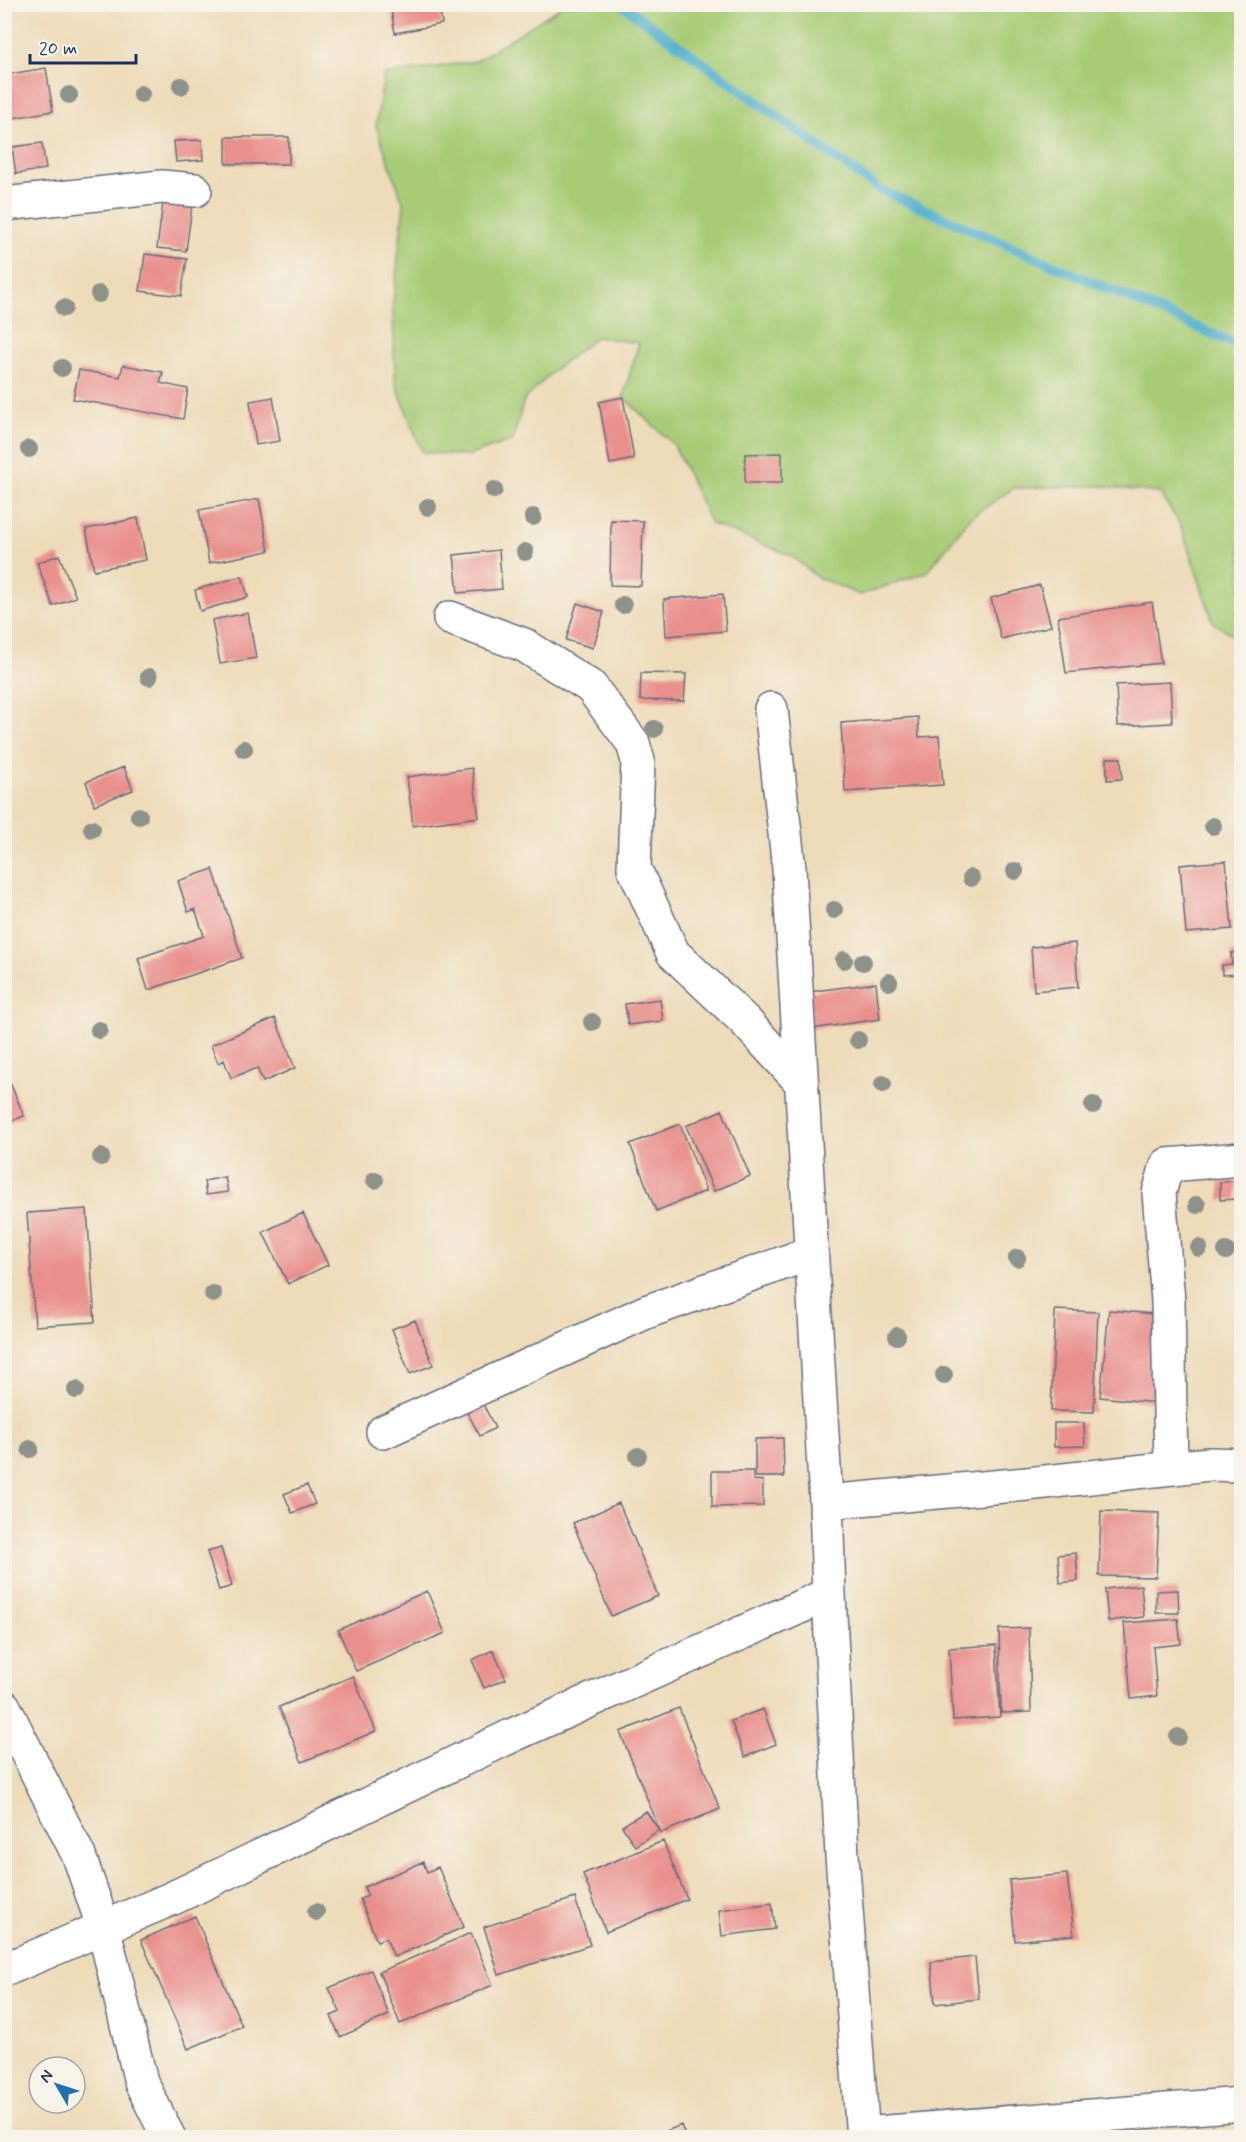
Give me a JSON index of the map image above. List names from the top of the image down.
{
  "scale_bar": "20 m",
  "north": "top left"
}
